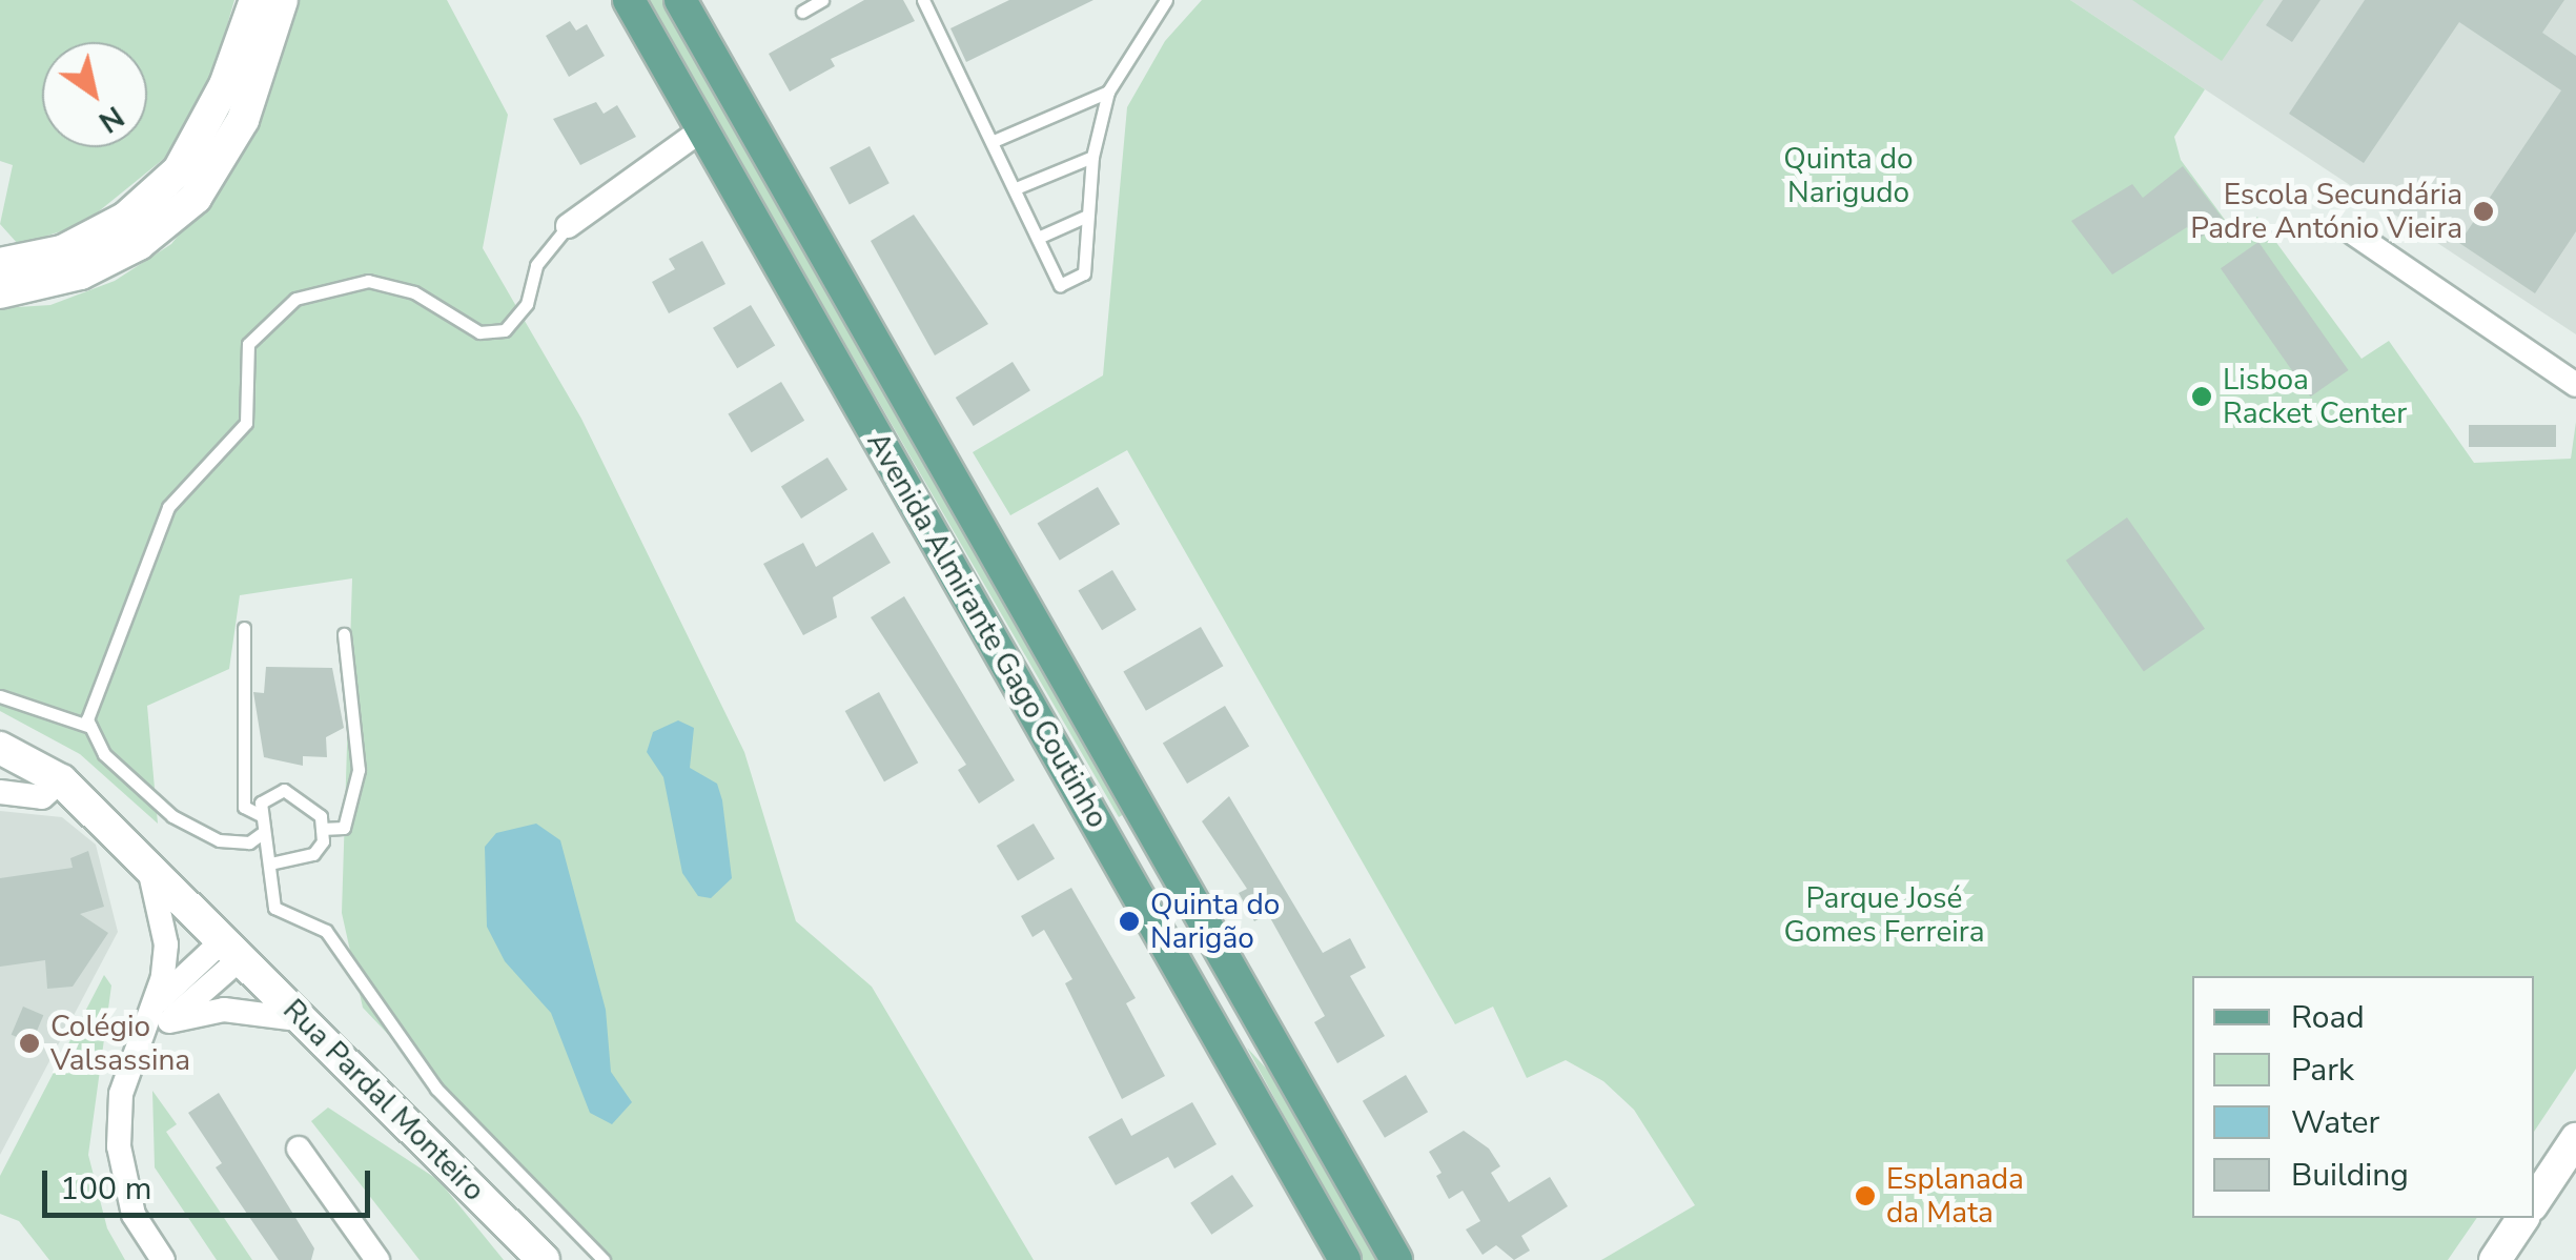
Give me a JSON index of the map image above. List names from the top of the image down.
{
  "streets": {
    "main road": ["Avenida Almirante Gago Coutinho"],
    "street": ["Rua Pardal Monteiro"]
  },
  "parks": ["Quinta do Narigudo", "Parque José Gomes Ferreira"],
  "places": [
    "Escola Secundária Padre António Vieira",
    "Lisboa Racket Center",
    "Quinta do Narigão",
    "Colégio Valsassina",
    "Esplanada da Mata"
  ],
  "legend": [
    "Road",
    "Park",
    "Water",
    "Building"
  ],
  "scale_bar": "100 m",
  "north": "bottom right"
}
